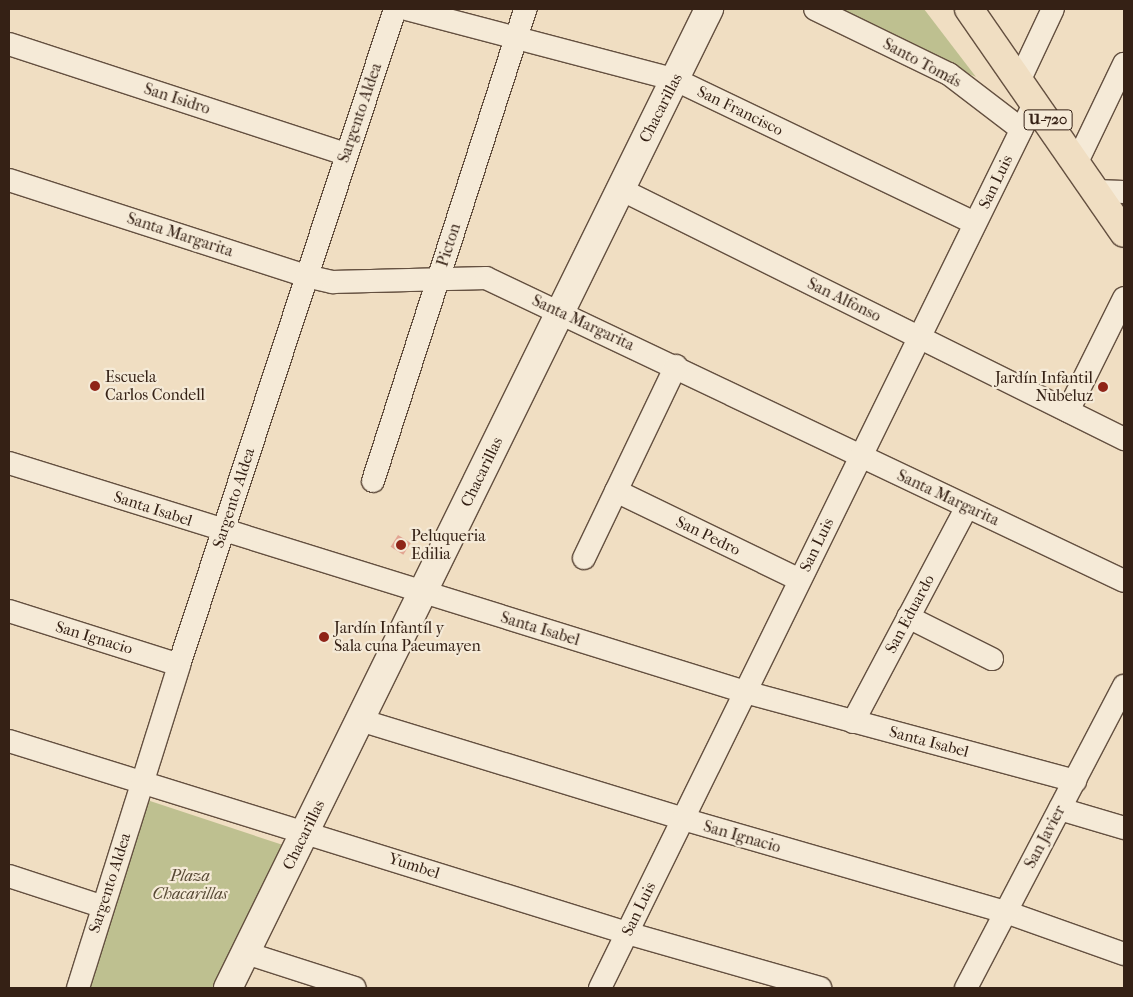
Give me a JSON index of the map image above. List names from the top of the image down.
{
  "streets": {
    "main road": ["U-720"],
    "street": [
      "Santo Tomás",
      "San Isidro",
      "Chacarillas",
      "San Francisco",
      "Sargento Aldea",
      "San Luis",
      "Santa Margarita",
      "Picton",
      "San Alfonso",
      "Santa Isabel",
      "San Pedro",
      "San Eduardo",
      "San Ignacio",
      "San Javier",
      "Yumbel"
    ]
  },
  "crossings": [
    ["Santo Tomás", "San Luis"],
    ["San Isidro", "Sargento Aldea"],
    ["Chacarillas", "San Francisco"],
    ["Chacarillas", "Santa Margarita"],
    ["Chacarillas", "San Alfonso"],
    ["Chacarillas", "Santa Isabel"],
    ["Chacarillas", "San Ignacio"],
    ["Chacarillas", "Yumbel"],
    ["San Francisco", "San Luis"],
    ["San Francisco", "Picton"],
    ["Sargento Aldea", "Santa Margarita"],
    ["Sargento Aldea", "Santa Isabel"],
    ["Sargento Aldea", "San Ignacio"],
    ["Sargento Aldea", "Yumbel"],
    ["U-720", "San Luis"],
    ["San Luis", "Santa Margarita"],
    ["San Luis", "San Alfonso"],
    ["San Luis", "Santa Isabel"],
    ["San Luis", "San Pedro"],
    ["San Luis", "San Ignacio"],
    ["San Luis", "Yumbel"],
    ["Santa Margarita", "Picton"],
    ["Santa Margarita", "San Eduardo"],
    ["Santa Isabel", "San Eduardo"],
    ["Santa Isabel", "San Javier"],
    ["San Ignacio", "San Javier"]
  ],
  "parks": ["Plaza Chacarillas"],
  "places": [
    "Escuela Carlos Condell",
    "Jardín Infantil Nubeluz",
    "Peluqueria Edilia",
    "Jardín Infantíl y Sala cuna Paeumayen"
  ]
}
